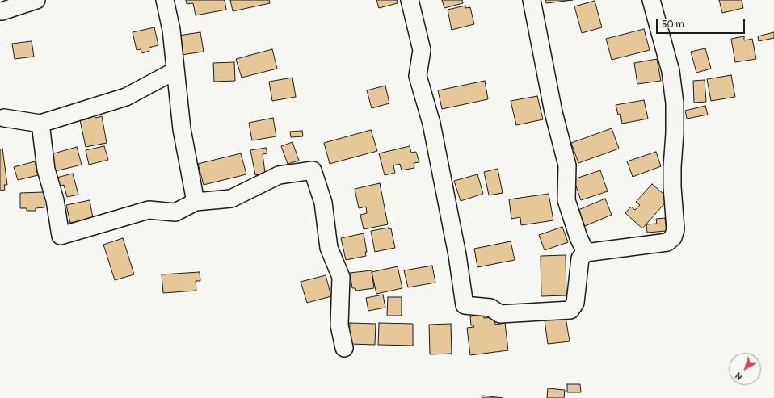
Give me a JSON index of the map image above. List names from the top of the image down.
{
  "scale_bar": "50 m",
  "north": "bottom left"
}
